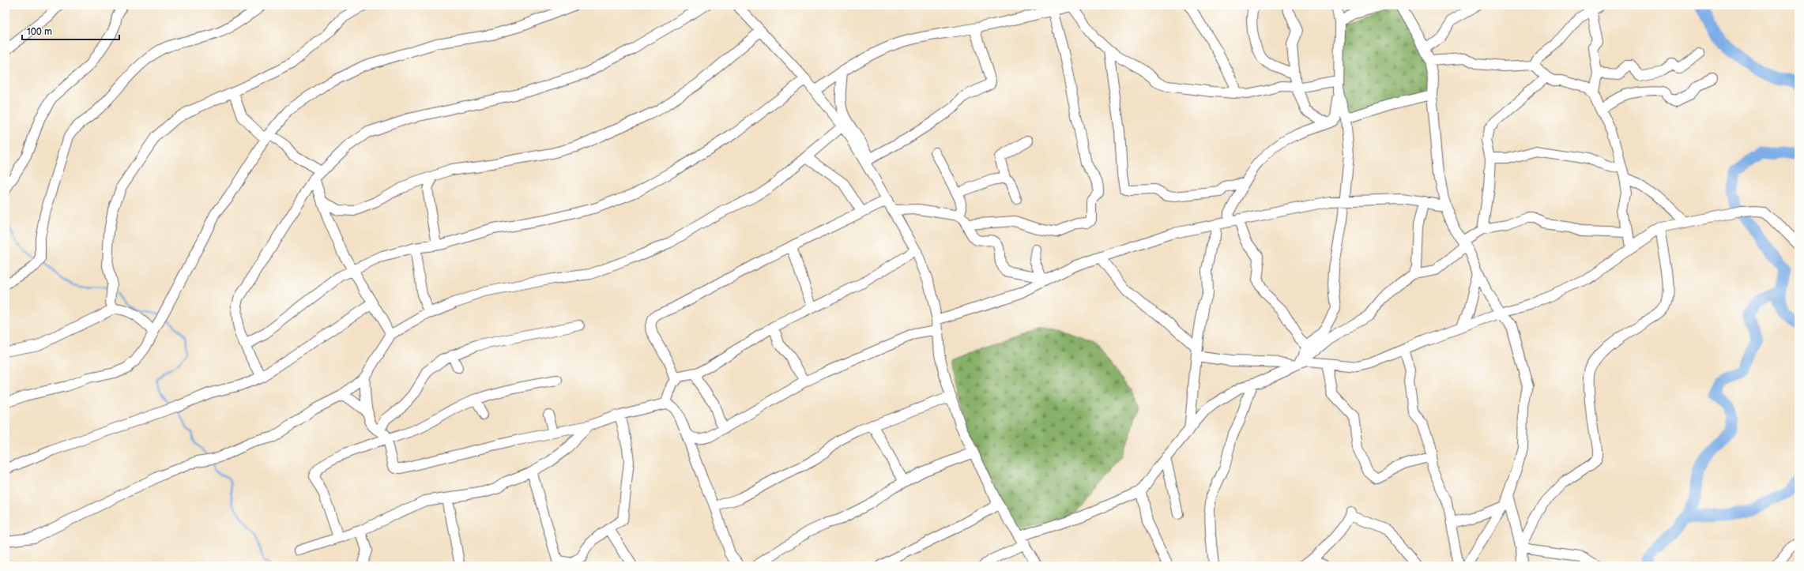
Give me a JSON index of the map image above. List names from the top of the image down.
{
  "scale_bar": "100 m"
}
